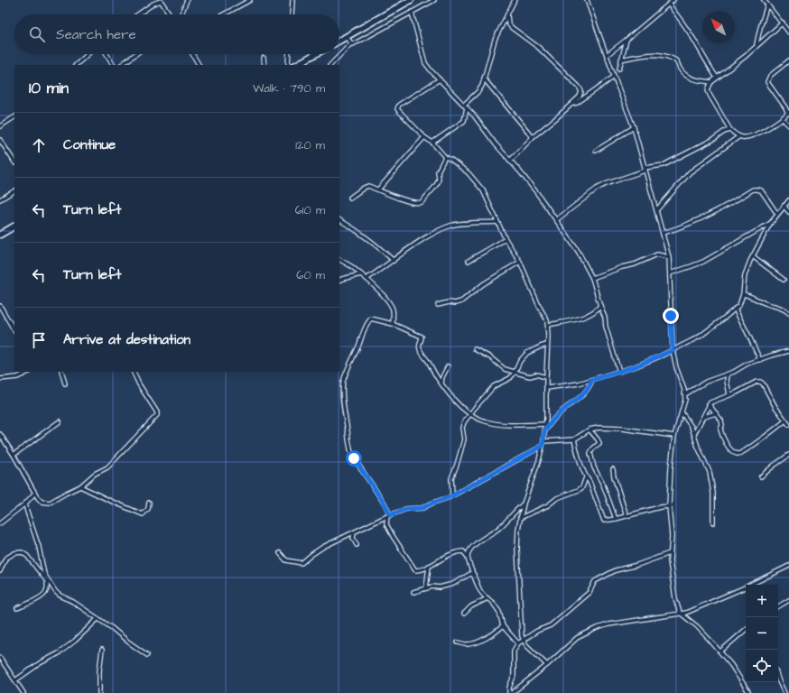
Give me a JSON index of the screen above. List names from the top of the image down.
{
  "north": "top left",
  "page": {
    "search": "Search here",
    "heading": ["10 min", "Walk · 790 m"],
    "list": [
      ["Continue", "120 m"],
      ["Turn left", "610 m"],
      ["Turn left", "60 m"],
      "Arrive at destination"
    ],
    "map_buttons": ["+", "−"]
  }
}
